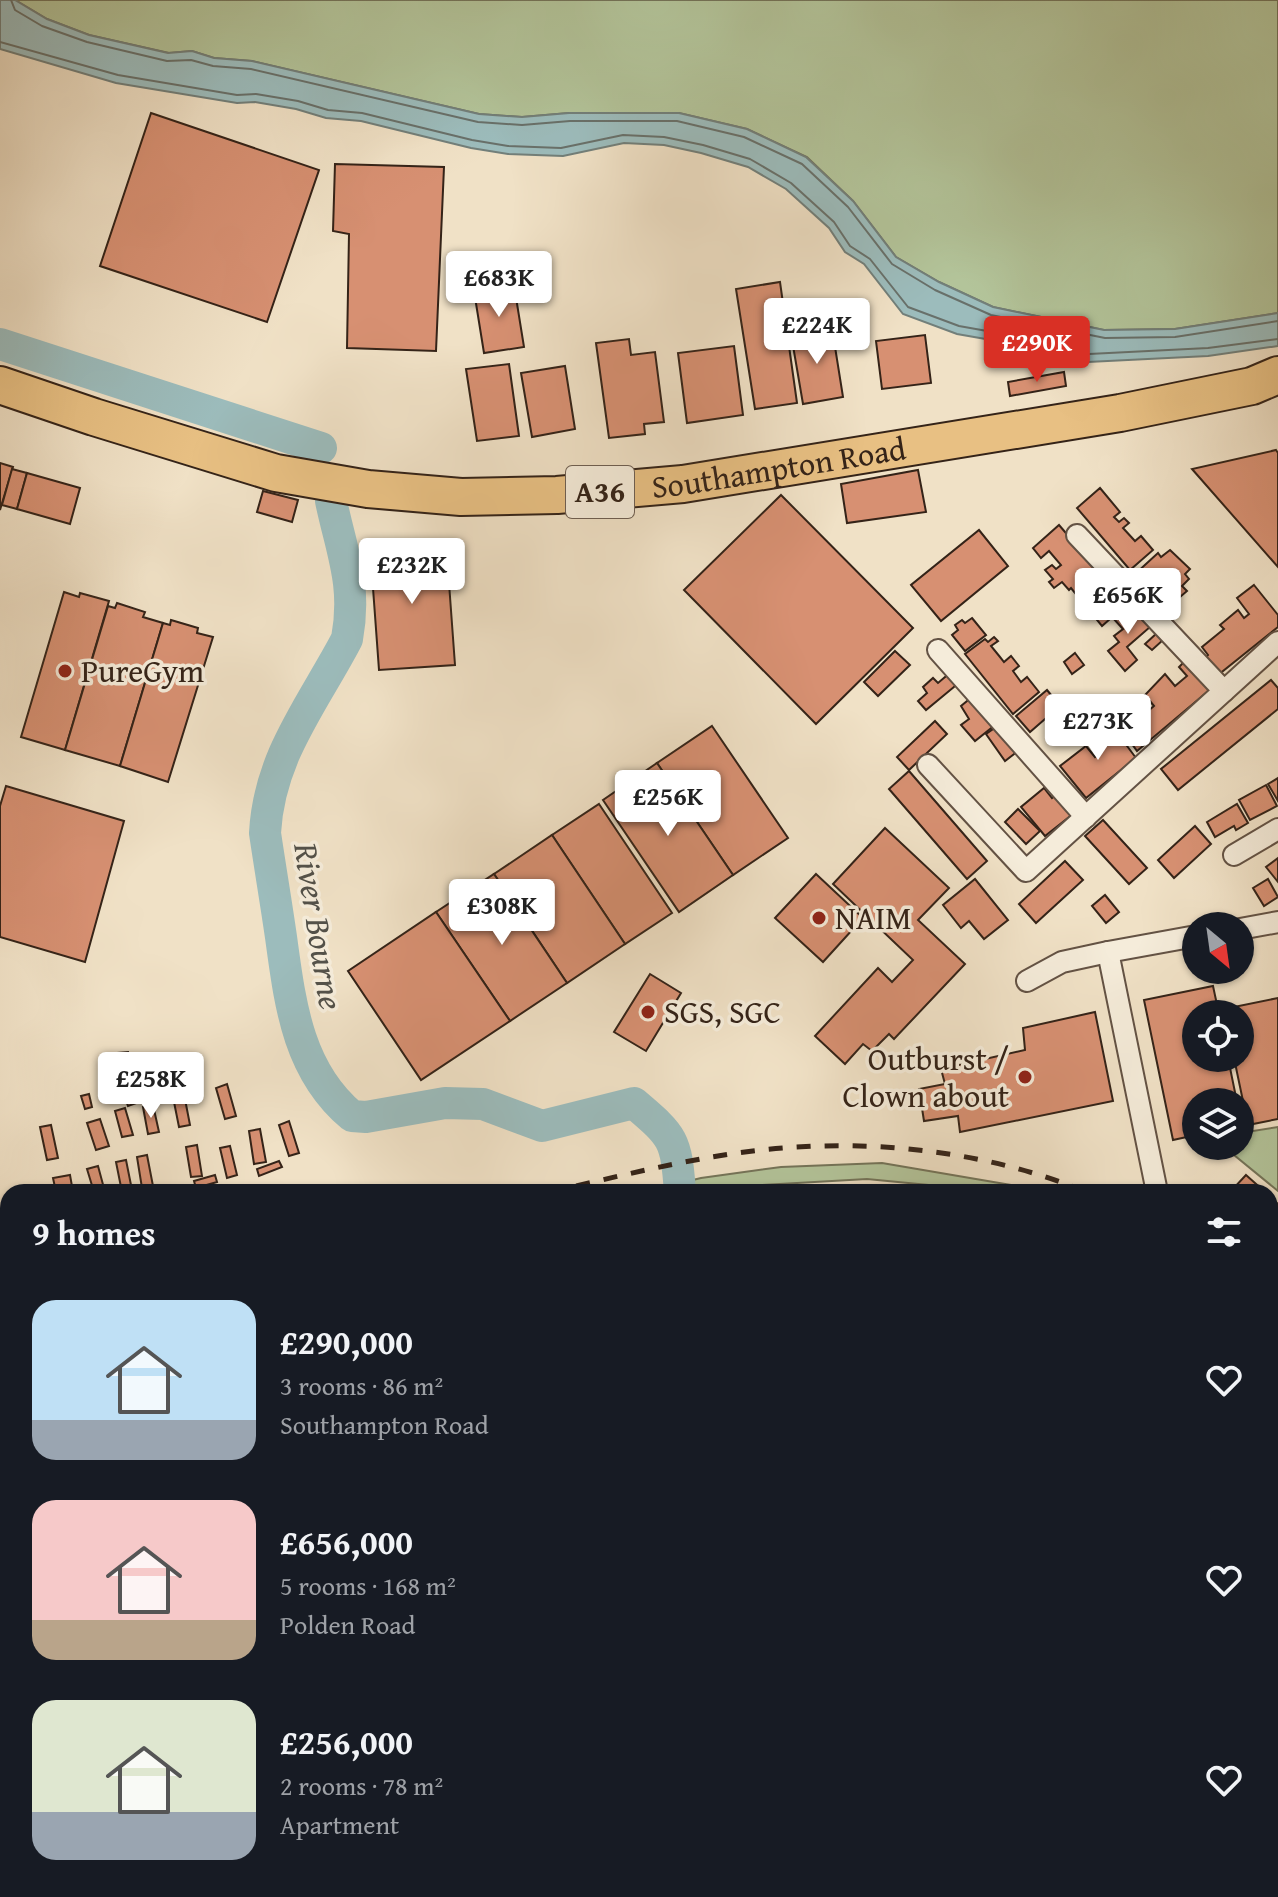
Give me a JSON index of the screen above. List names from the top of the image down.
{
  "streets": {
    "highway": ["Southampton Road", "A36"]
  },
  "water": ["River Bourne"],
  "places": [
    "PureGym",
    "NAIM",
    "SGS, SGC",
    "Outburst / Clown about"
  ],
  "north": "bottom right",
  "page": {
    "price": [
      "£683K",
      "£224K",
      "£290K",
      "£232K",
      "£656K",
      "£273K",
      "£256K",
      "£308K",
      "£258K"
    ],
    "heading": "9 homes",
    "list": [
      {
        "name": "£290,000",
        "note": "3 rooms · 86 m² · Southampton Road"
      },
      {
        "name": "£656,000",
        "note": "5 rooms · 168 m² · Polden Road"
      },
      {
        "name": "£256,000",
        "note": "2 rooms · 78 m² · Apartment"
      }
    ]
  }
}
